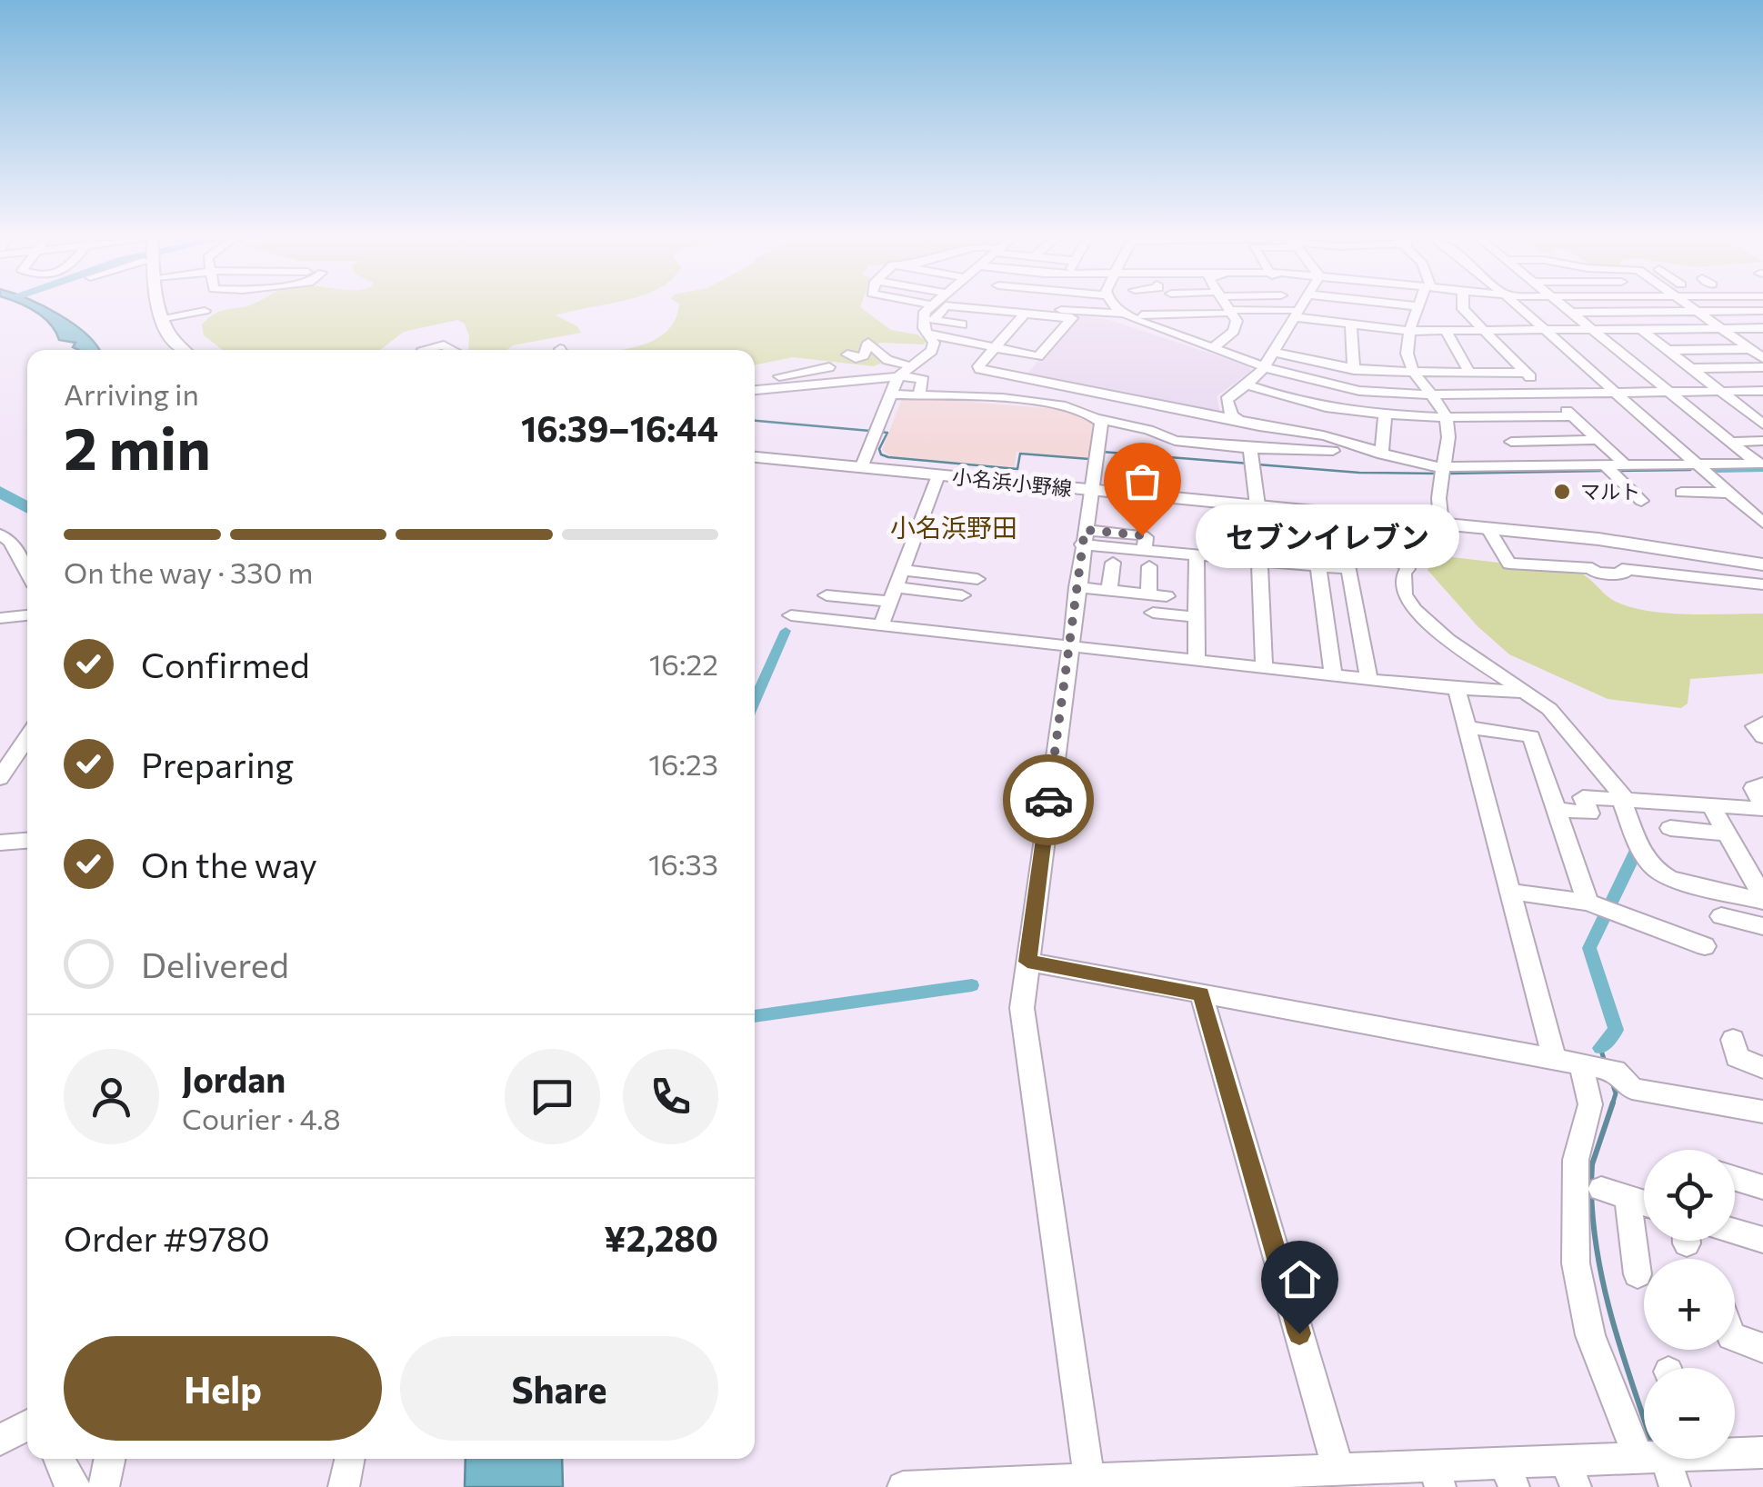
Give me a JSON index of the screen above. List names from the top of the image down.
{
  "streets": {
    "main road": ["小名浜小野線"]
  },
  "districts": ["小名浜野田"],
  "places": ["マルト", "セブンイレブン"],
  "page": {
    "heading": ["2 min", "Arriving in", "16:39–16:44"],
    "panel": [
      "Jordan",
      "Courier · 4.8",
      "Order #9780",
      "¥2,280"
    ],
    "bubble": "セブンイレブン",
    "bar": "On the way · 330 m",
    "list": [
      ["Confirmed", "16:22"],
      ["Preparing", "16:23"],
      ["On the way", "16:33"],
      "Delivered"
    ],
    "map_buttons": ["+", "−"],
    "buttons": ["Help", "Share"]
  }
}
